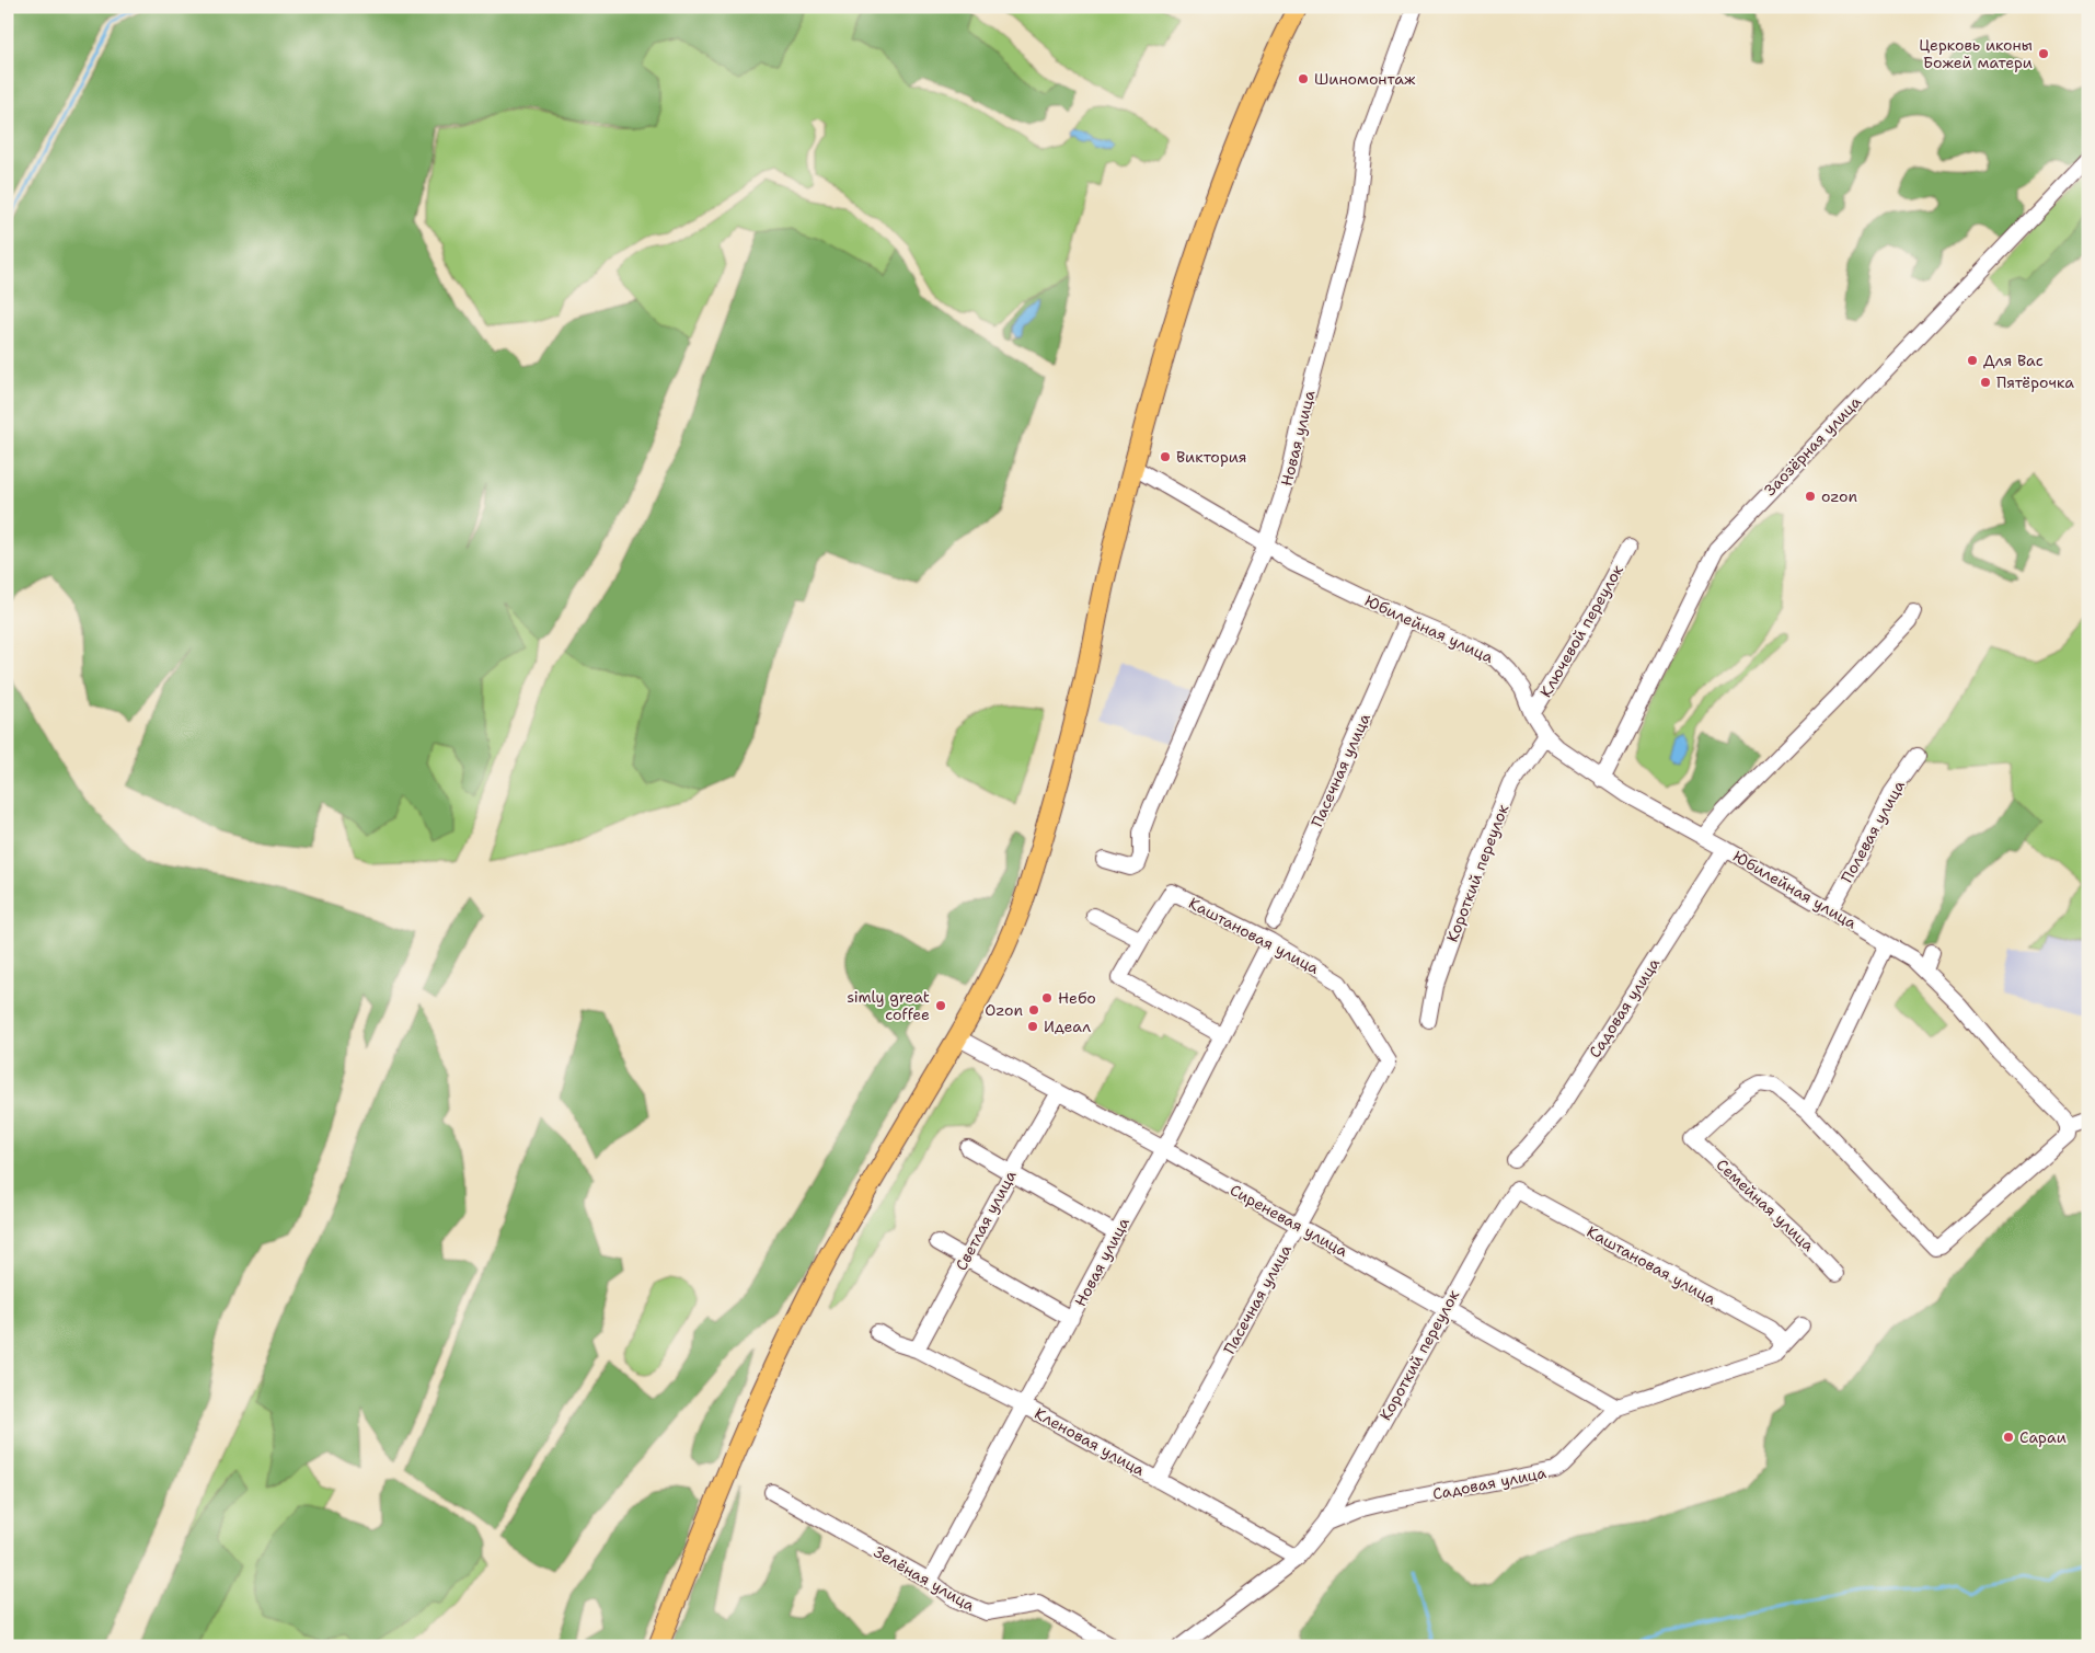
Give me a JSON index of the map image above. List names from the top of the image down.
{
  "streets": {
    "street": [
      "Новая улица",
      "Заозёрная улица",
      "Юбилейная улица",
      "Ключевой переулок",
      "Пасечная улица",
      "Полевая улица",
      "Короткий переулок",
      "Каштановая улица",
      "Садовая улица",
      "Семейная улица",
      "Светлая улица",
      "Сиреневая улица",
      "Кленовая улица",
      "Зелёная улица"
    ]
  },
  "crossings": [
    ["Новая улица", "Юбилейная улица"],
    ["Новая улица", "Каштановая улица"],
    ["Новая улица", "Сиреневая улица"],
    ["Новая улица", "Кленовая улица"],
    ["Новая улица", "Зелёная улица"],
    ["Заозёрная улица", "Юбилейная улица"],
    ["Юбилейная улица", "Ключевой переулок"],
    ["Юбилейная улица", "Пасечная улица"],
    ["Юбилейная улица", "Полевая улица"],
    ["Юбилейная улица", "Короткий переулок"],
    ["Юбилейная улица", "Садовая улица"],
    ["Пасечная улица", "Каштановая улица"],
    ["Пасечная улица", "Сиреневая улица"],
    ["Пасечная улица", "Кленовая улица"],
    ["Короткий переулок", "Каштановая улица"],
    ["Короткий переулок", "Садовая улица"],
    ["Короткий переулок", "Сиреневая улица"],
    ["Каштановая улица", "Садовая улица"],
    ["Садовая улица", "Сиреневая улица"],
    ["Садовая улица", "Кленовая улица"],
    ["Светлая улица", "Сиреневая улица"],
    ["Светлая улица", "Кленовая улица"]
  ],
  "places": [
    "Церковь иконы Божей матери",
    "Шиномонтаж",
    "Для Вас",
    "Пятёрочка",
    "Виктория",
    "ozon",
    "Небо",
    "simly great coffee",
    "Ozon",
    "Идеал",
    "Сараи"
  ]
}
